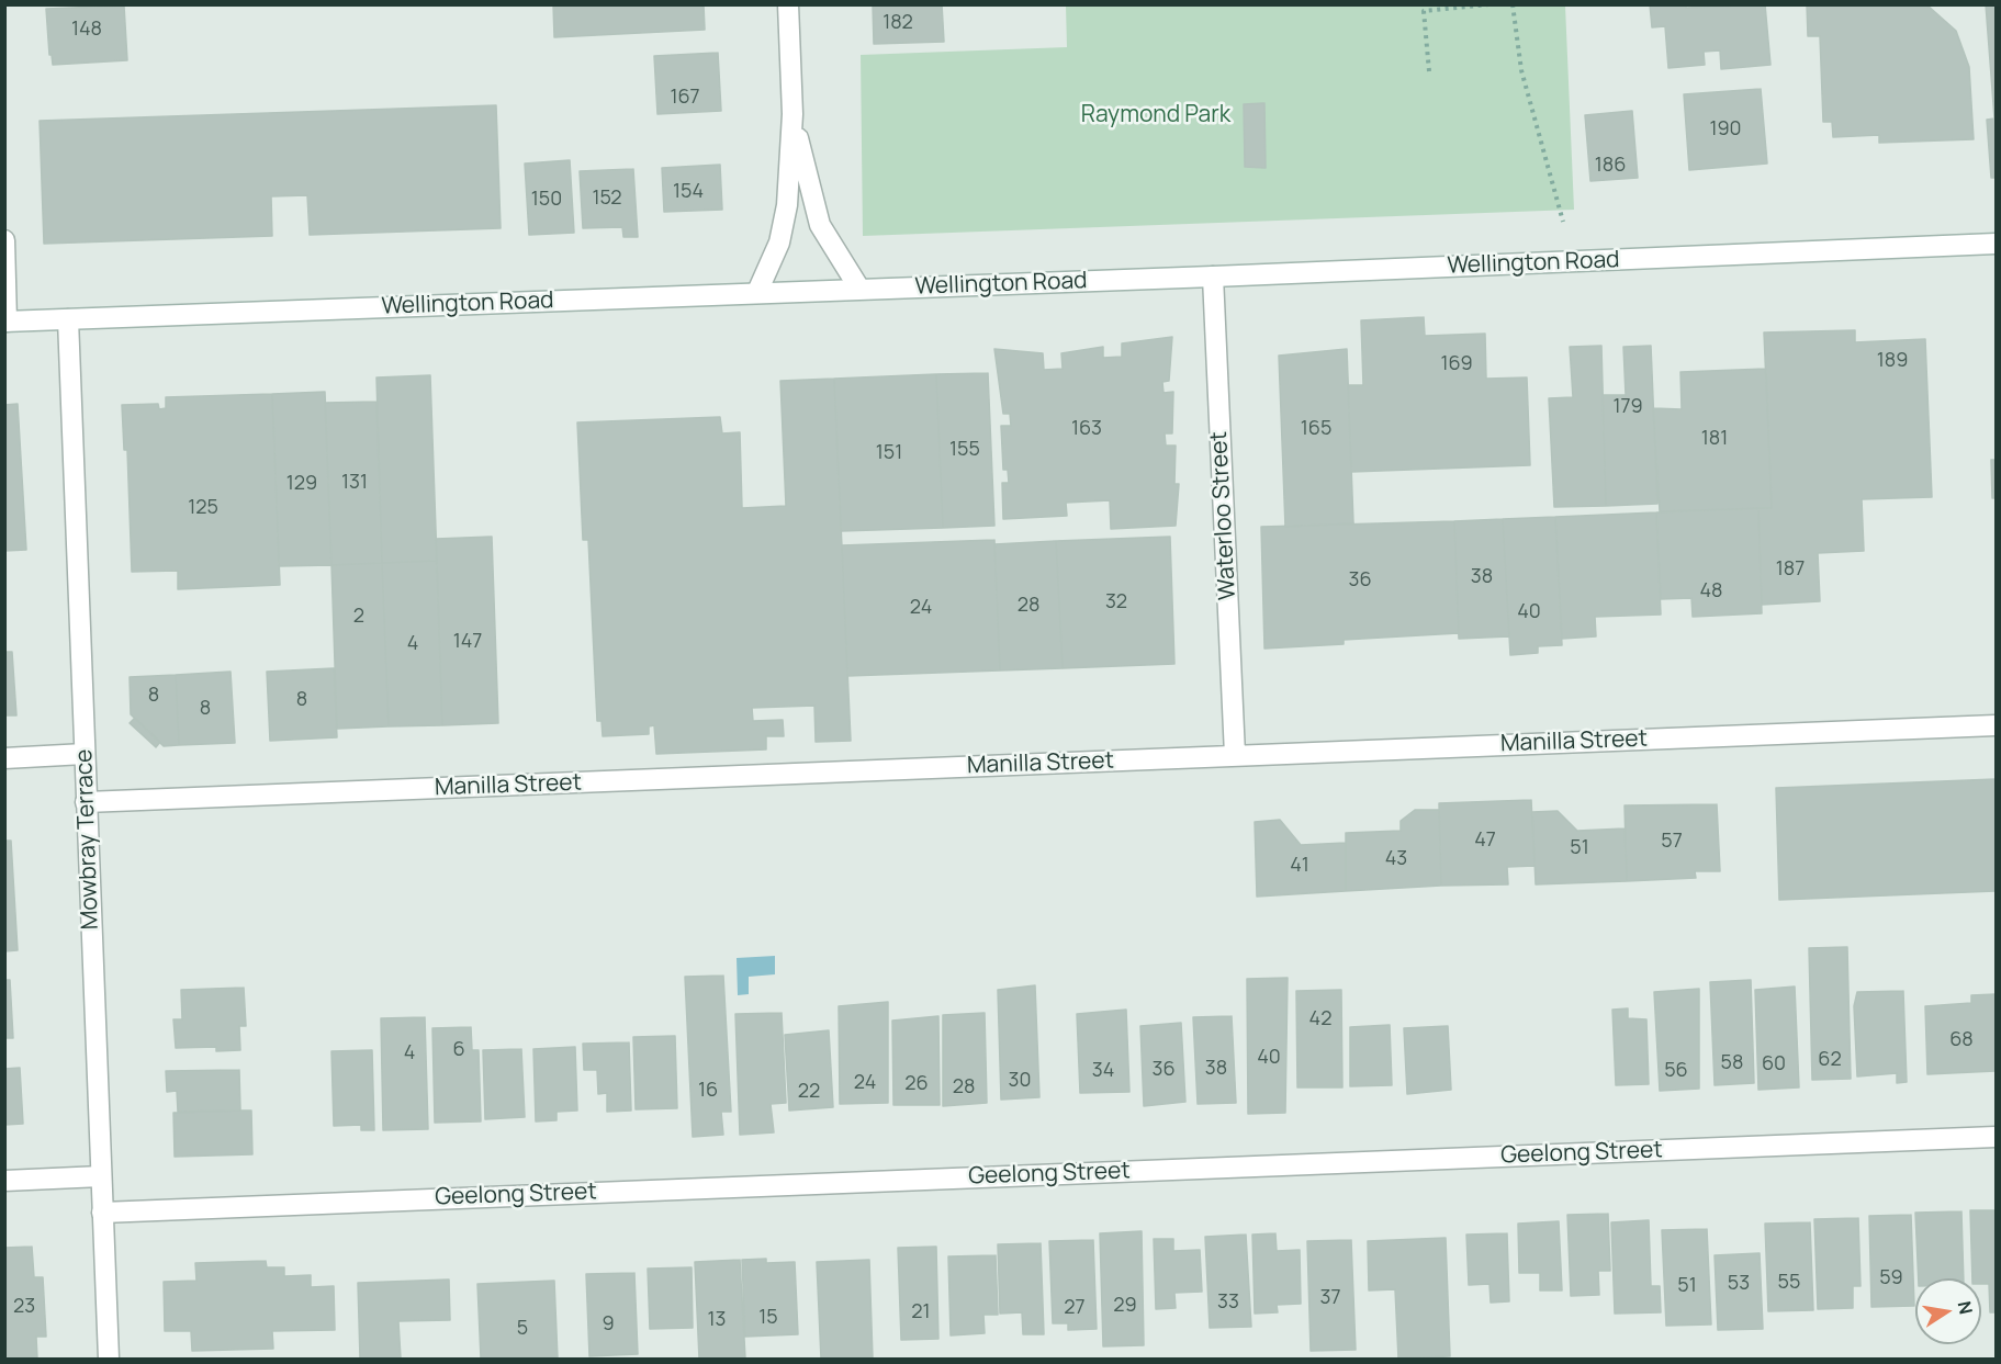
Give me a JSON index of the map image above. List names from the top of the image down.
{
  "streets": {
    "street": [
      "Wellington Road",
      "Waterloo Street",
      "Manilla Street",
      "Mowbray Terrace",
      "Geelong Street"
    ]
  },
  "crossings": [
    ["Wellington Road", "Waterloo Street"],
    ["Wellington Road", "Mowbray Terrace"],
    ["Waterloo Street", "Manilla Street"],
    ["Manilla Street", "Mowbray Terrace"],
    ["Mowbray Terrace", "Geelong Street"]
  ],
  "parks": ["Raymond Park"],
  "house_numbers": [
    "182",
    "148",
    "167",
    "190",
    "186",
    "154",
    "152",
    "150",
    "189",
    "169",
    "179",
    "163",
    "165",
    "181",
    "155",
    "151",
    "131",
    "129",
    "125",
    "187",
    "38",
    "36",
    "48",
    "32",
    "28",
    "24",
    "40",
    "2",
    "147",
    "4",
    "8",
    "8",
    "8",
    "47",
    "57",
    "51",
    "43",
    "41",
    "42",
    "68",
    "6",
    "4",
    "40",
    "62",
    "58",
    "60",
    "38",
    "36",
    "34",
    "56",
    "30",
    "24",
    "26",
    "28",
    "16",
    "22",
    "59",
    "55",
    "53",
    "51",
    "37",
    "33",
    "29",
    "23",
    "27",
    "21",
    "15",
    "13",
    "9",
    "5"
  ],
  "north": "right"
}
